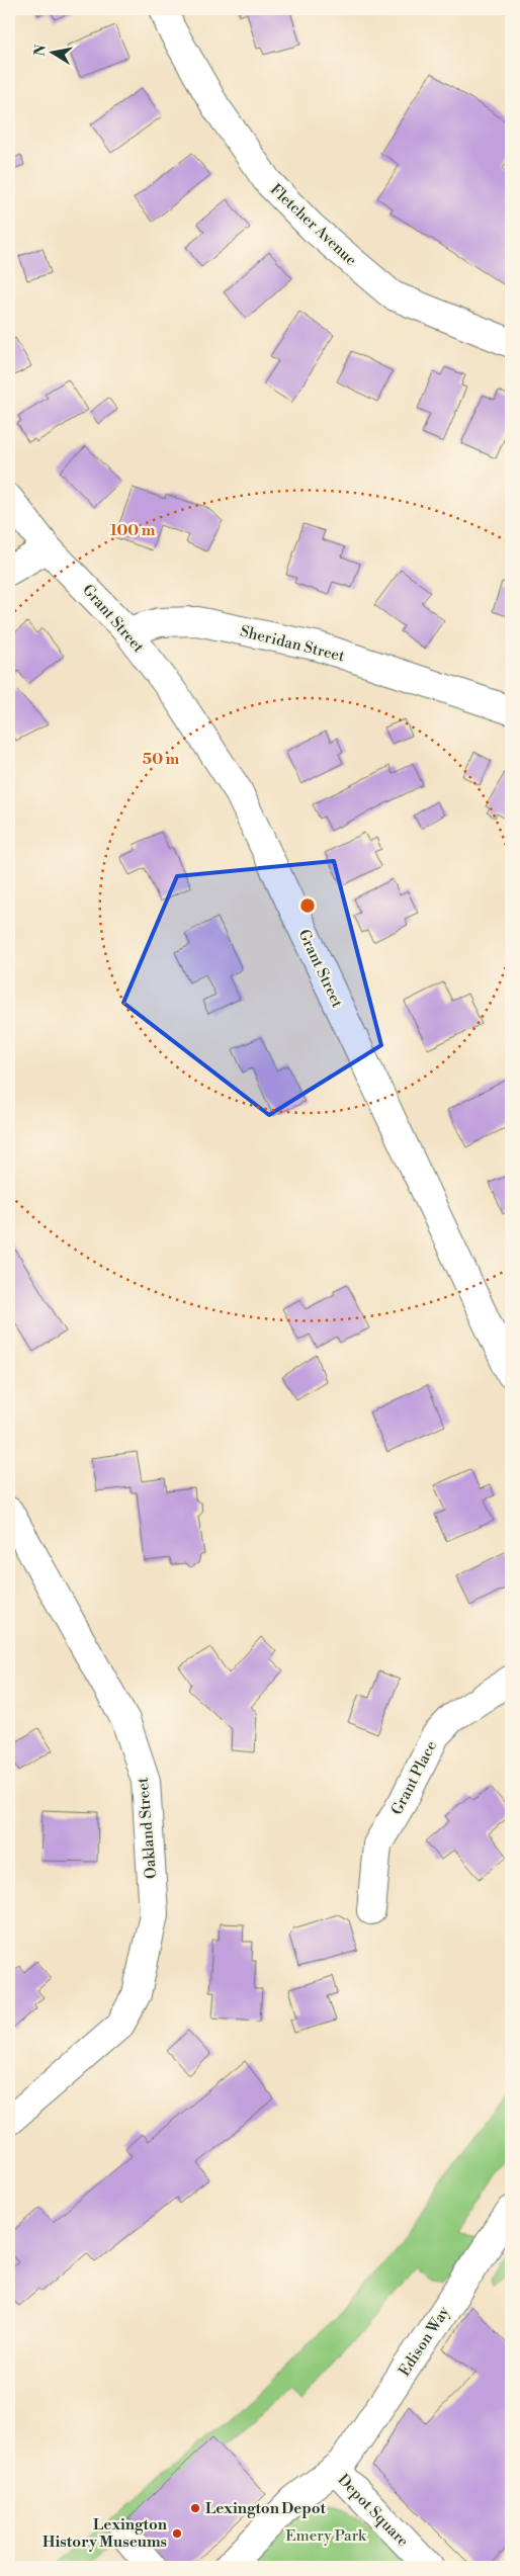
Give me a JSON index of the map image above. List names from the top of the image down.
{
  "streets": {
    "street": [
      "Fletcher Avenue",
      "Grant Street",
      "Sheridan Street",
      "Grant Place",
      "Oakland Street",
      "Edison Way",
      "Depot Square"
    ]
  },
  "crossings": [
    ["Grant Street", "Sheridan Street"],
    ["Edison Way", "Depot Square"]
  ],
  "parks": ["Emery Park"],
  "places": ["Lexington Depot", "Lexington History Museums"],
  "north": "left",
  "rings": ["100 m", "50 m"]
}
